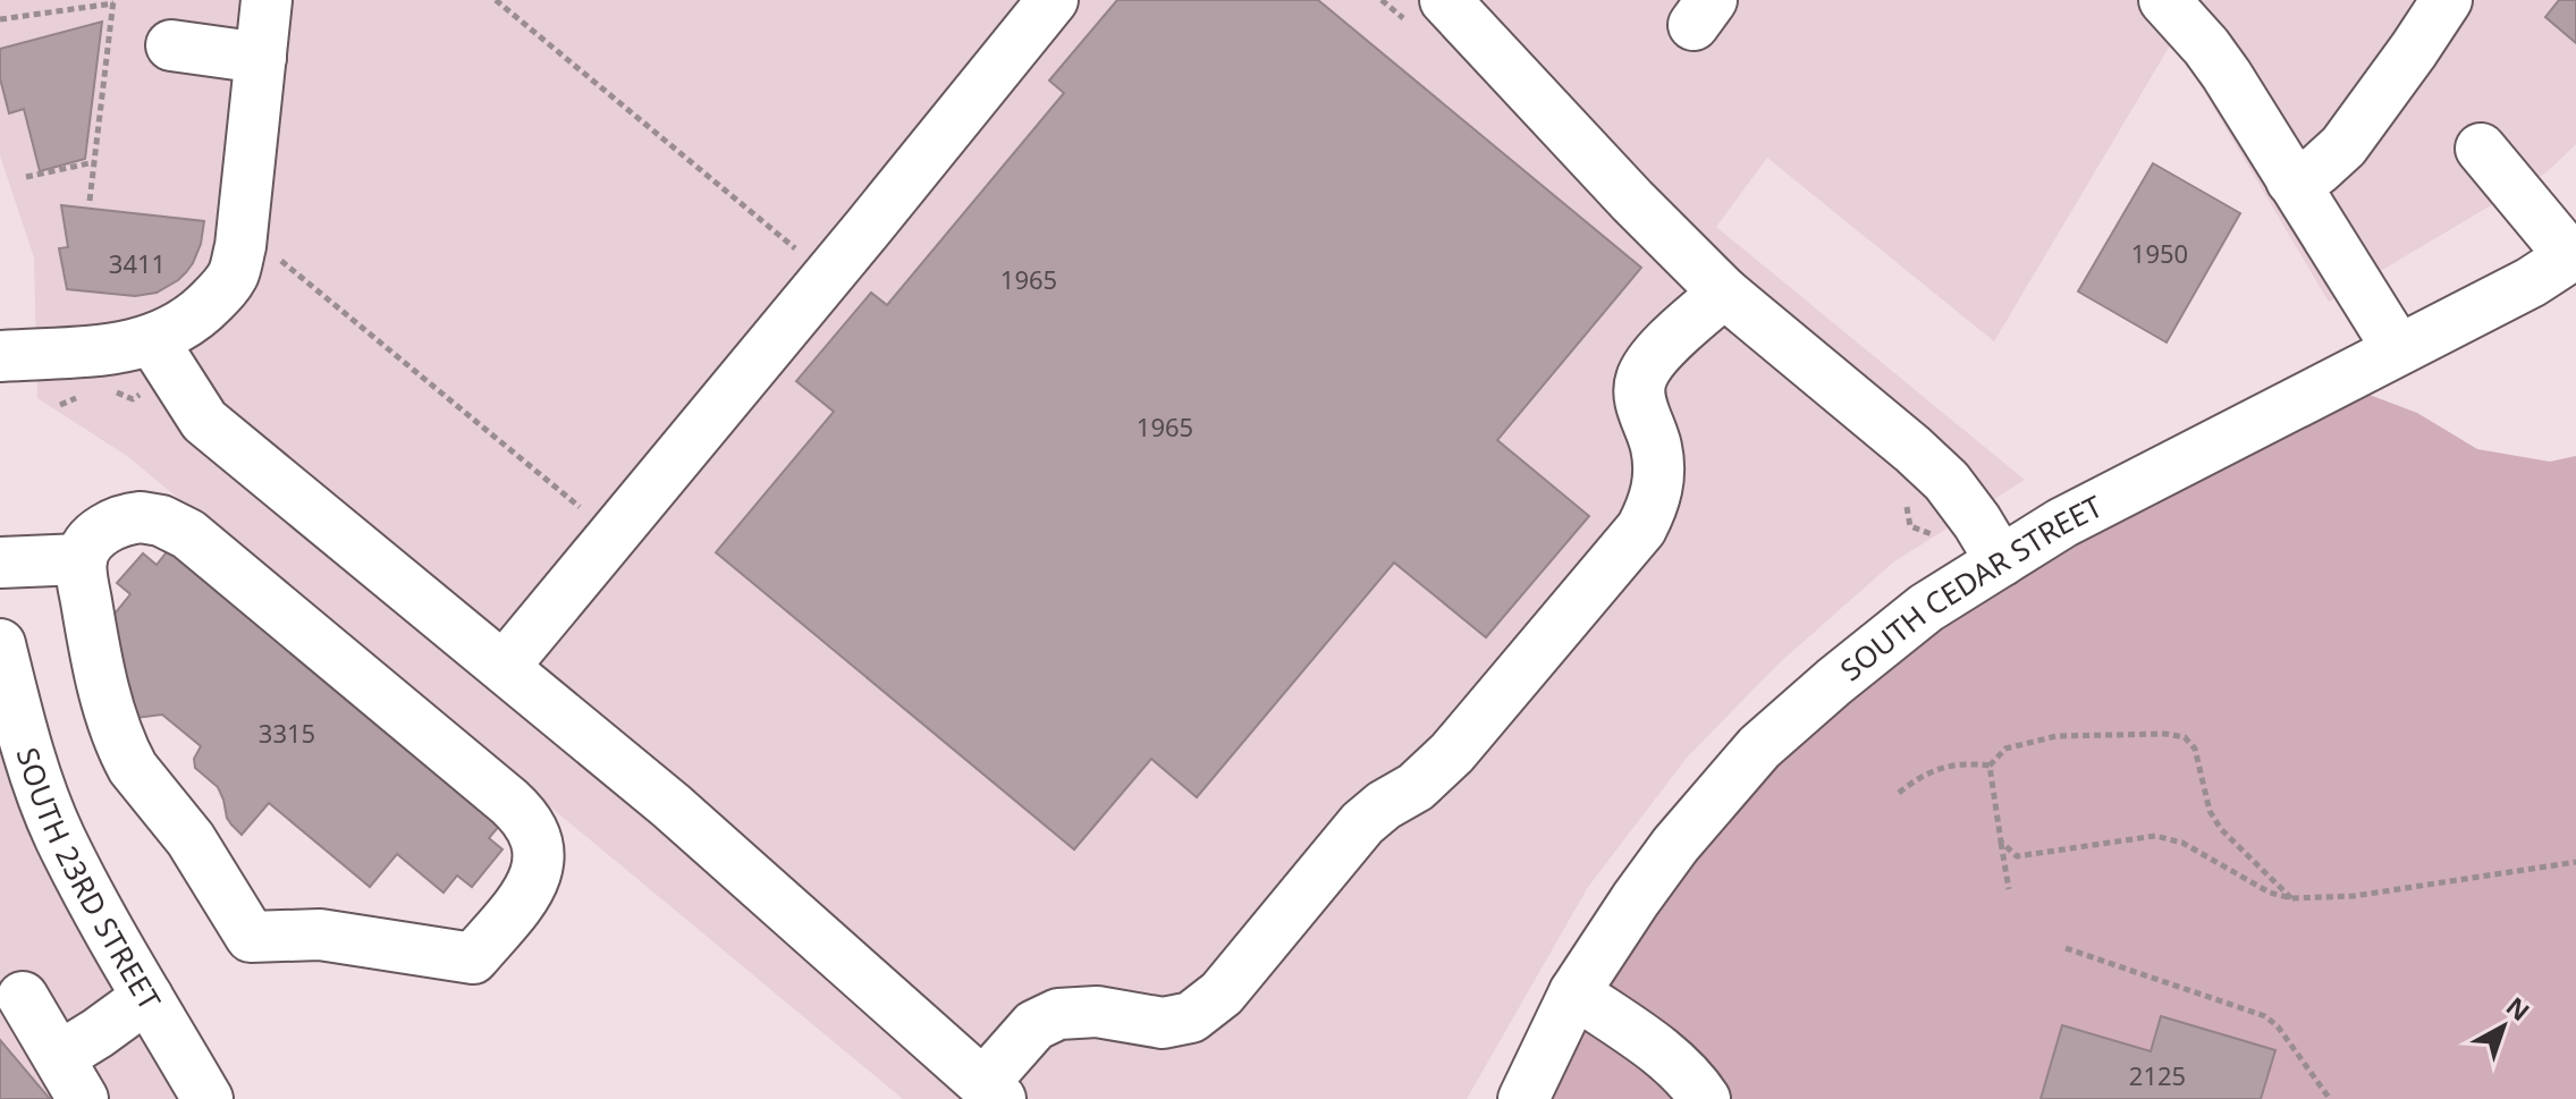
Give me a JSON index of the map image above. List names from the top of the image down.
{
  "streets": {
    "main road": ["SOUTH CEDAR STREET", "SOUTH 23RD STREET"]
  },
  "house_numbers": [
    "1950",
    "3411",
    "1965",
    "1965",
    "3315",
    "2125"
  ],
  "north": "top right"
}
